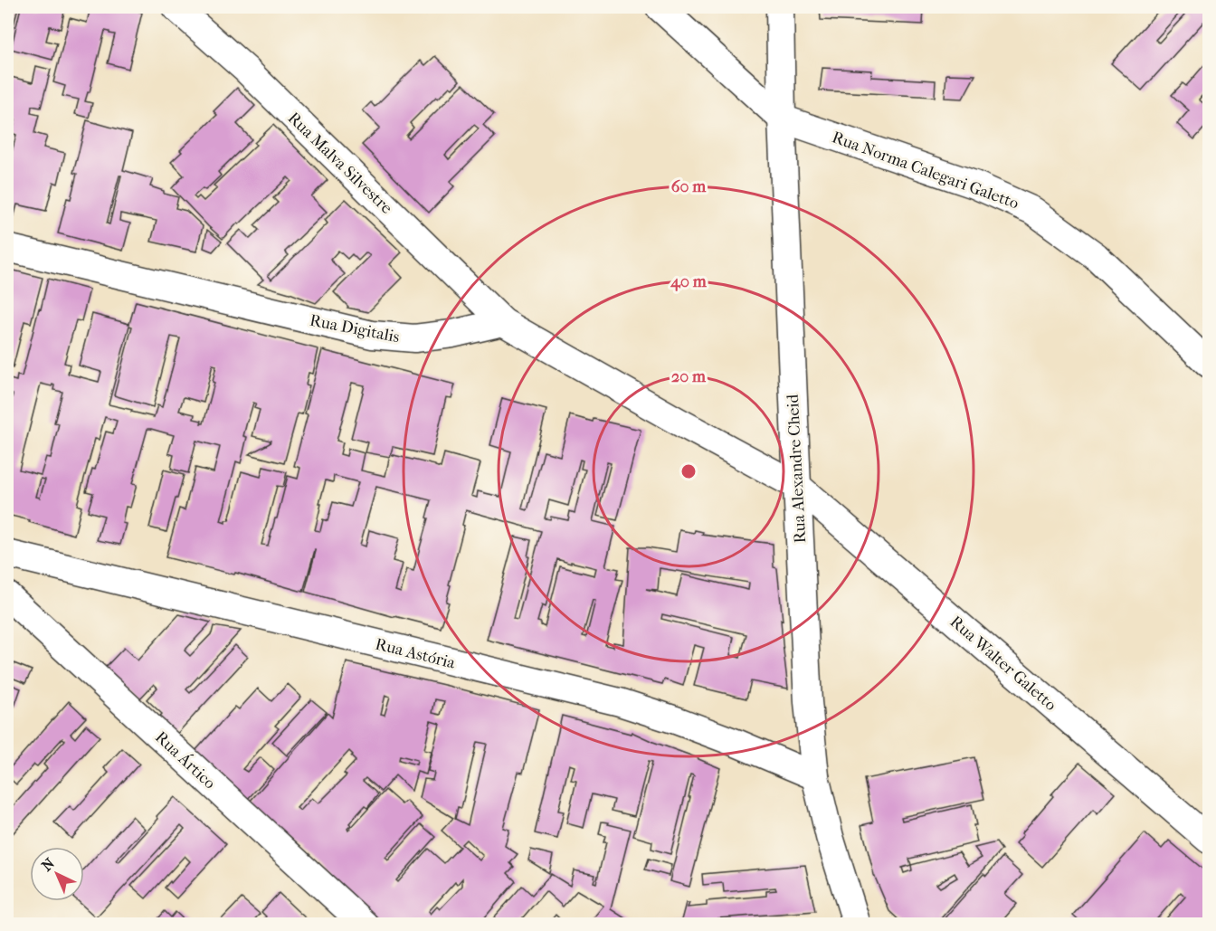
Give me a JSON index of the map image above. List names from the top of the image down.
{
  "streets": {
    "street": [
      "Rua Malva Silvestre",
      "Rua Norma Calegari Galetto",
      "Rua Digitalis",
      "Rua Alexandre Cheid",
      "Rua Astória",
      "Rua Walter Galetto",
      "Rua Ártico"
    ]
  },
  "crossings": [
    ["Rua Malva Silvestre", "Rua Digitalis"],
    ["Rua Norma Calegari Galetto", "Rua Alexandre Cheid"],
    ["Rua Alexandre Cheid", "Rua Astória"],
    ["Rua Alexandre Cheid", "Rua Walter Galetto"]
  ],
  "north": "top left",
  "rings": ["60 m", "40 m", "20 m"]
}
